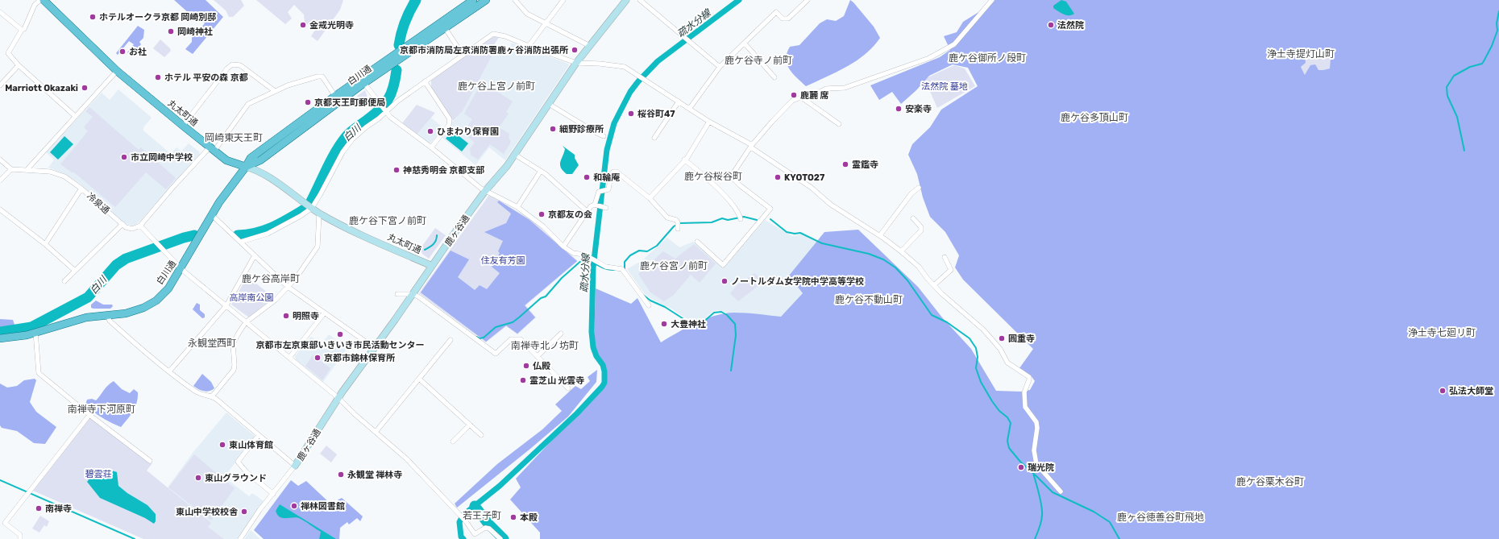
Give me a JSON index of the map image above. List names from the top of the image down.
{
  "streets": {
    "main road": ["白川通", "丸太町通"],
    "street": ["冷泉通", "鹿ヶ谷通"]
  },
  "crossings": [
    ["白川通", "丸太町通"],
    ["丸太町通", "鹿ヶ谷通"]
  ],
  "districts": [
    "浄土寺提灯山町",
    "鹿ケ谷御所ノ段町",
    "鹿ケ谷寺ノ前町",
    "鹿ケ谷上宮ノ前町",
    "鹿ケ谷多頂山町",
    "岡崎東天王町",
    "鹿ケ谷桜谷町",
    "鹿ケ谷下宮ノ前町",
    "鹿ケ谷宮ノ前町",
    "鹿ケ谷高岸町",
    "鹿ケ谷不動山町",
    "浄土寺七廻リ町",
    "永観堂西町",
    "南禅寺北ノ坊町",
    "南禅寺下河原町",
    "鹿ケ谷栗木谷町",
    "若王子町",
    "鹿ヶ谷徳善谷町飛地"
  ],
  "water": ["疏水分線", "白川"],
  "parks": [
    "法然院 墓地",
    "住友有芳園",
    "高岸南公園",
    "碧雲荘"
  ],
  "places": [
    "ホテルオークラ京都 岡崎別邸",
    "金戒光明寺",
    "法然院",
    "岡崎神社",
    "京都市消防局左京消防署鹿ヶ谷消防出張所",
    "お社",
    "ホテル 平安の森 京都",
    "Marriott Okazaki",
    "鹿麓 席",
    "京都天王町郵便局",
    "安楽寺",
    "桜谷町47",
    "細野診療所",
    "ひまわり保育園",
    "市立岡崎中学校",
    "霊鑑寺",
    "神慈秀明会 京都支部",
    "和輪庵",
    "KYOTO27",
    "京都友の会",
    "ノートルダム女学院中学高等学校",
    "明照寺",
    "大豊神社",
    "京都市左京東部いきいき市民活動センター",
    "圓重寺",
    "京都市錦林保育所",
    "仏殿",
    "霊芝山 光雲寺",
    "弘法大師堂",
    "東山体育館",
    "瑞光院",
    "永観堂 禅林寺",
    "東山グラウンド",
    "禅林図書館",
    "南禅寺",
    "東山中学校校舎",
    "本殿"
  ]
}
